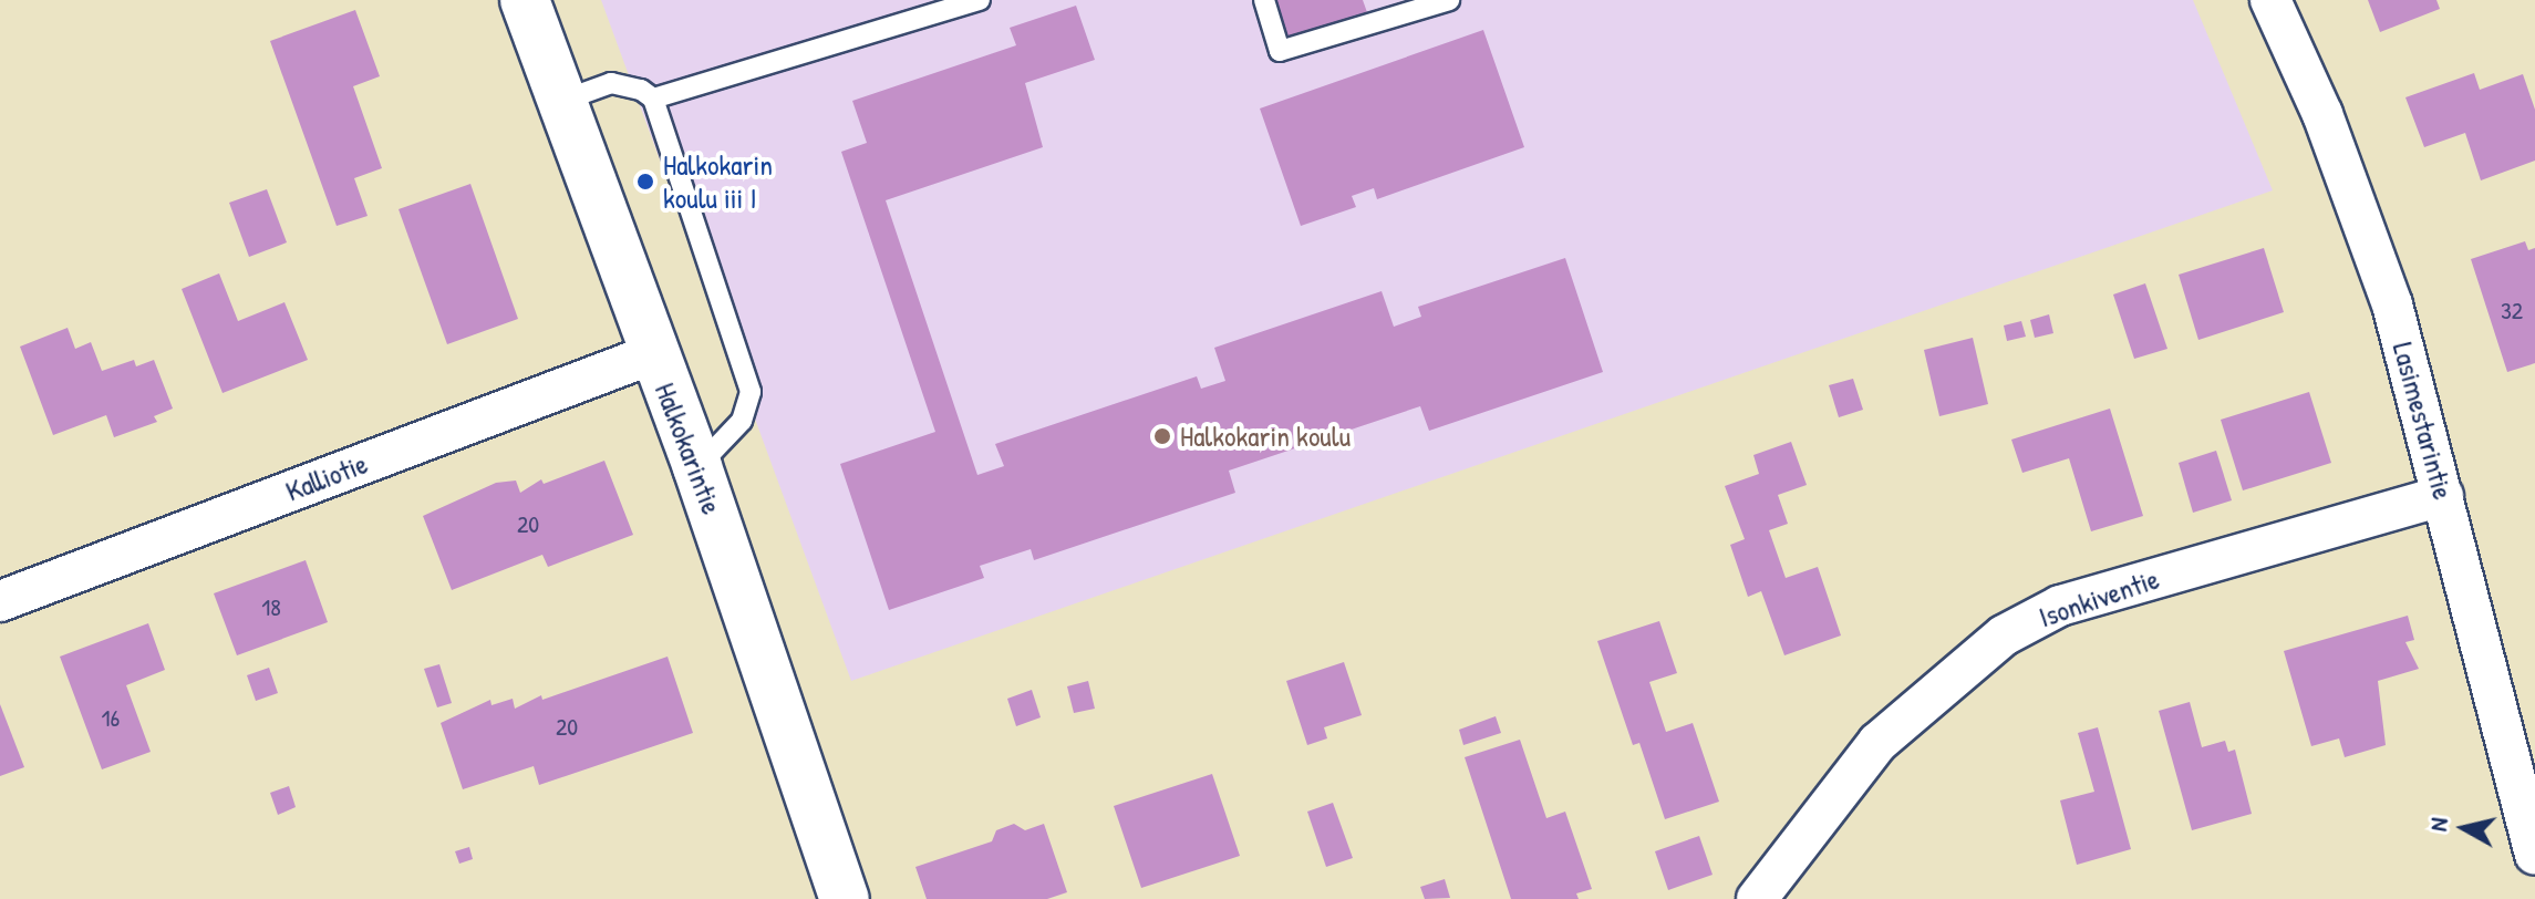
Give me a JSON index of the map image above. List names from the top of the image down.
{
  "streets": {
    "street": [
      "Lasimestarintie",
      "Halkokarintie",
      "Kalliotie",
      "Isonkiventie"
    ]
  },
  "crossings": [
    ["Lasimestarintie", "Isonkiventie"],
    ["Halkokarintie", "Kalliotie"]
  ],
  "places": ["Halkokarin koulu iii I", "Halkokarin koulu"],
  "house_numbers": [
    "32",
    "20",
    "18",
    "16",
    "20"
  ],
  "north": "left"
}
